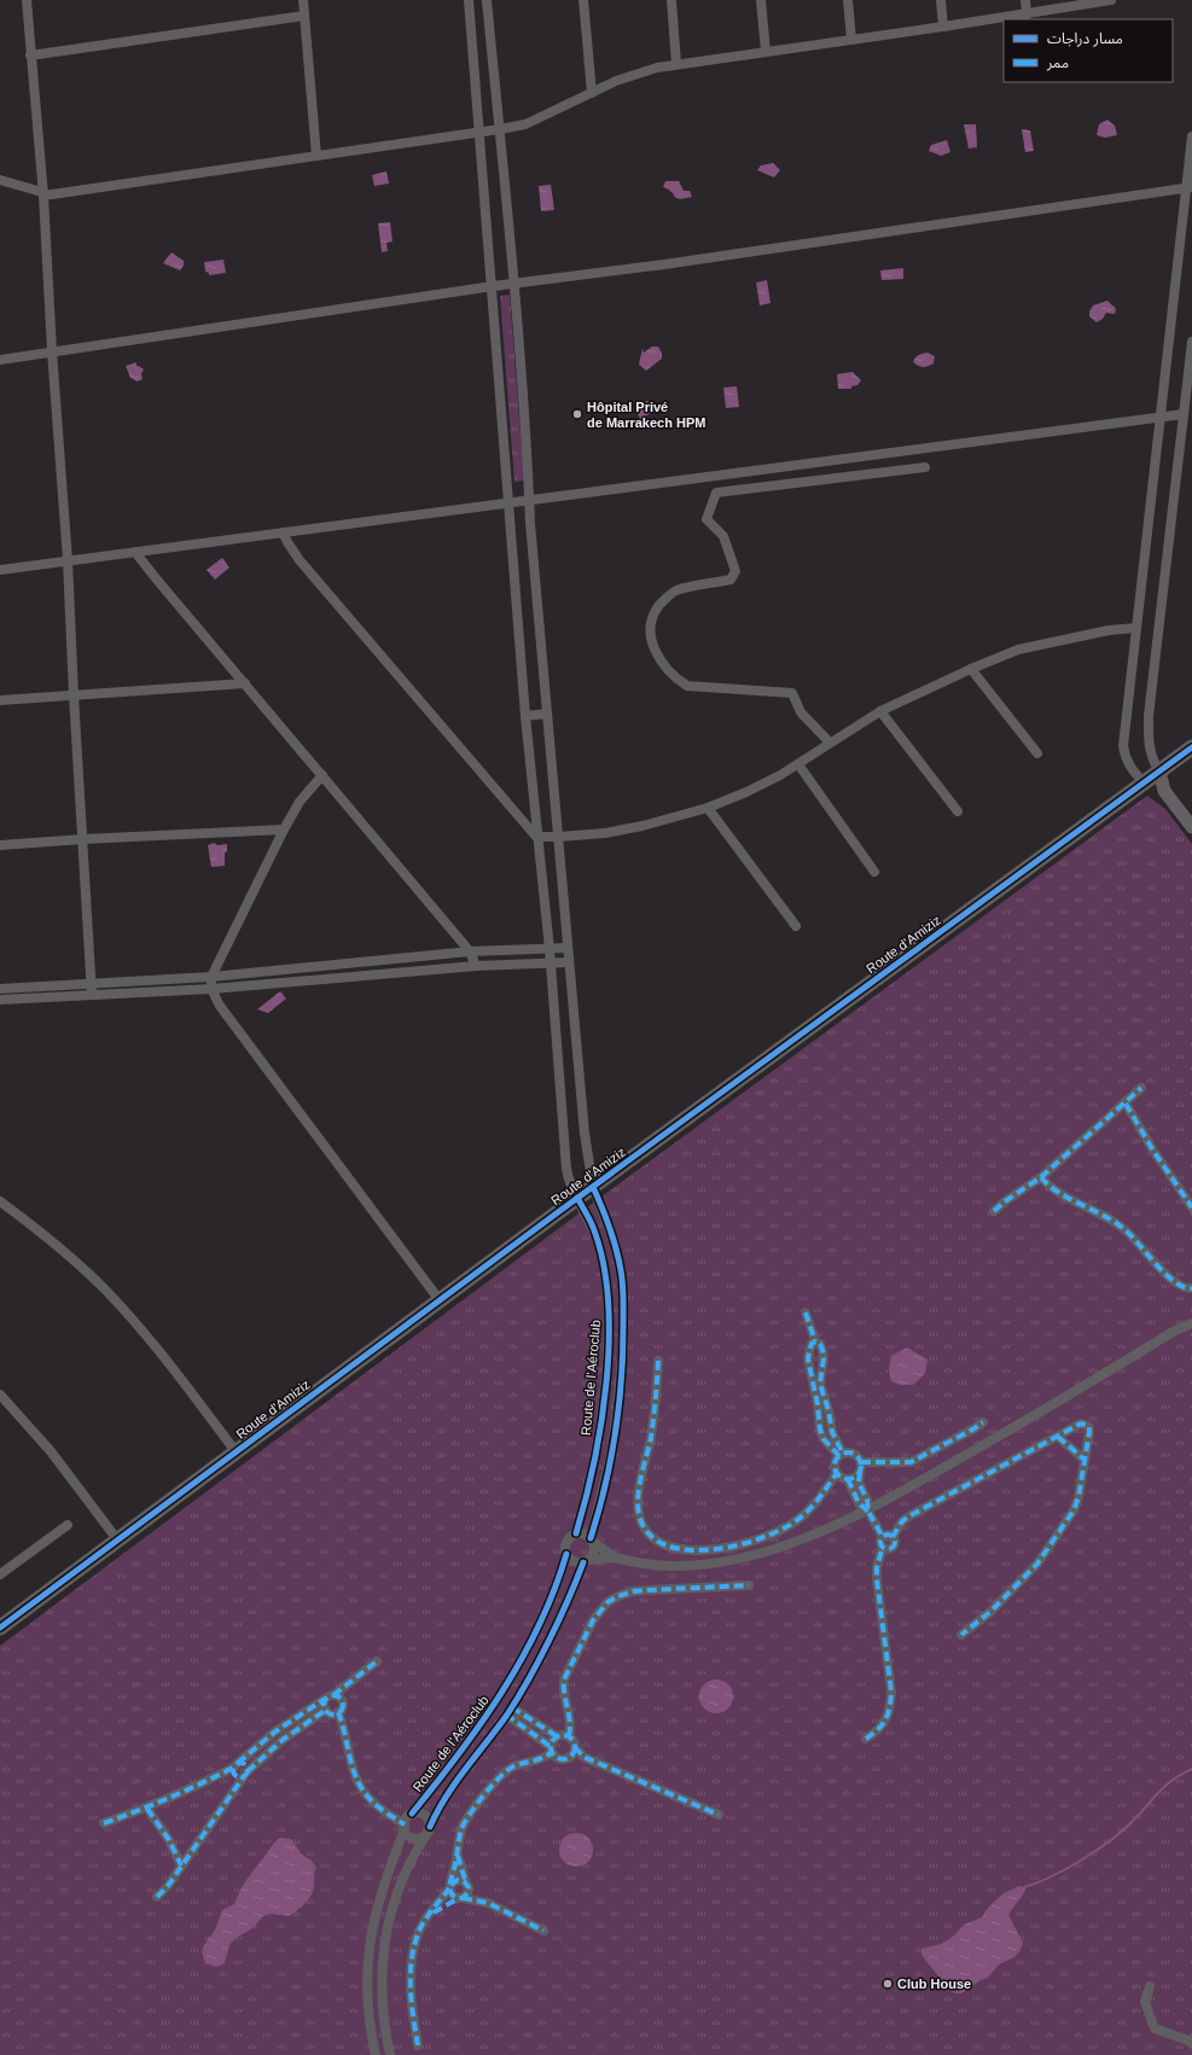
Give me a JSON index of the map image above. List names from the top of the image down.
{
  "streets": {
    "main road": ["Route d'Amiziz"],
    "street": ["Route de l’Aéroclub"]
  },
  "crossings": [
    ["Route d'Amiziz", "Route de l’Aéroclub"]
  ],
  "places": ["Hôpital Privé de Marrakech HPM", "Club House"],
  "legend": ["مسار دراجات", "ممر"]
}
